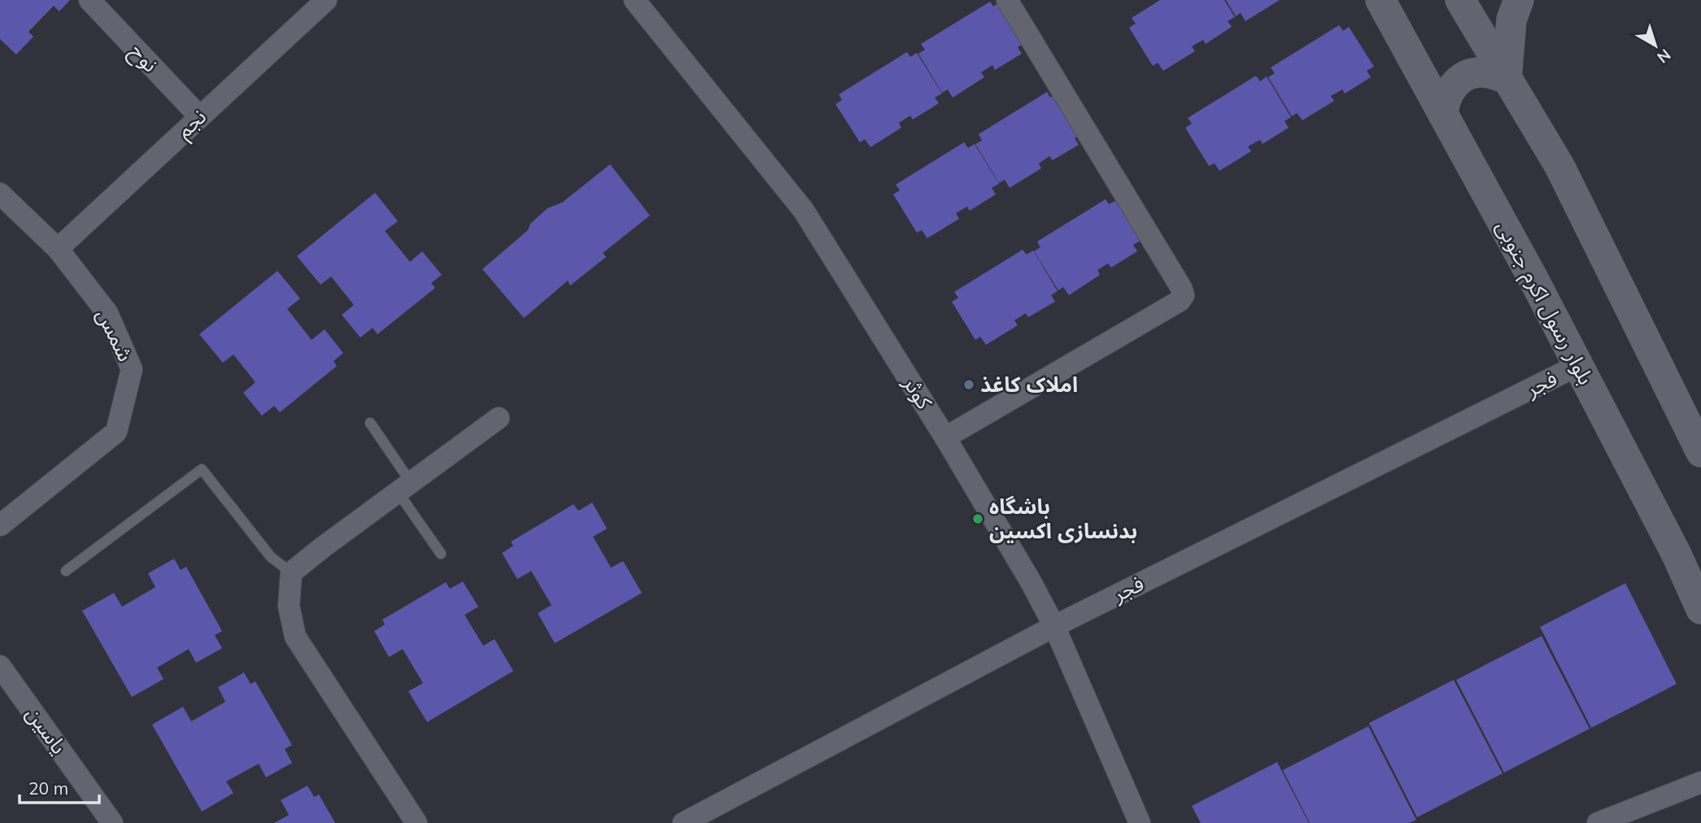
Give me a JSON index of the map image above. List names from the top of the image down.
{
  "streets": {
    "main road": ["بلوار رسول اکرم جنوبی"],
    "street": [
      "نوح",
      "نجم",
      "شمس",
      "فجر",
      "کوثر",
      "یاسین"
    ]
  },
  "crossings": [
    ["نوح", "نجم"],
    ["نجم", "شمس"],
    ["بلوار رسول اکرم جنوبی", "فجر"],
    ["فجر", "کوثر"]
  ],
  "places": ["املاک کاغذ", "باشگاه بدنسازی اکسین"],
  "scale_bar": "20 m",
  "north": "bottom right"
}
